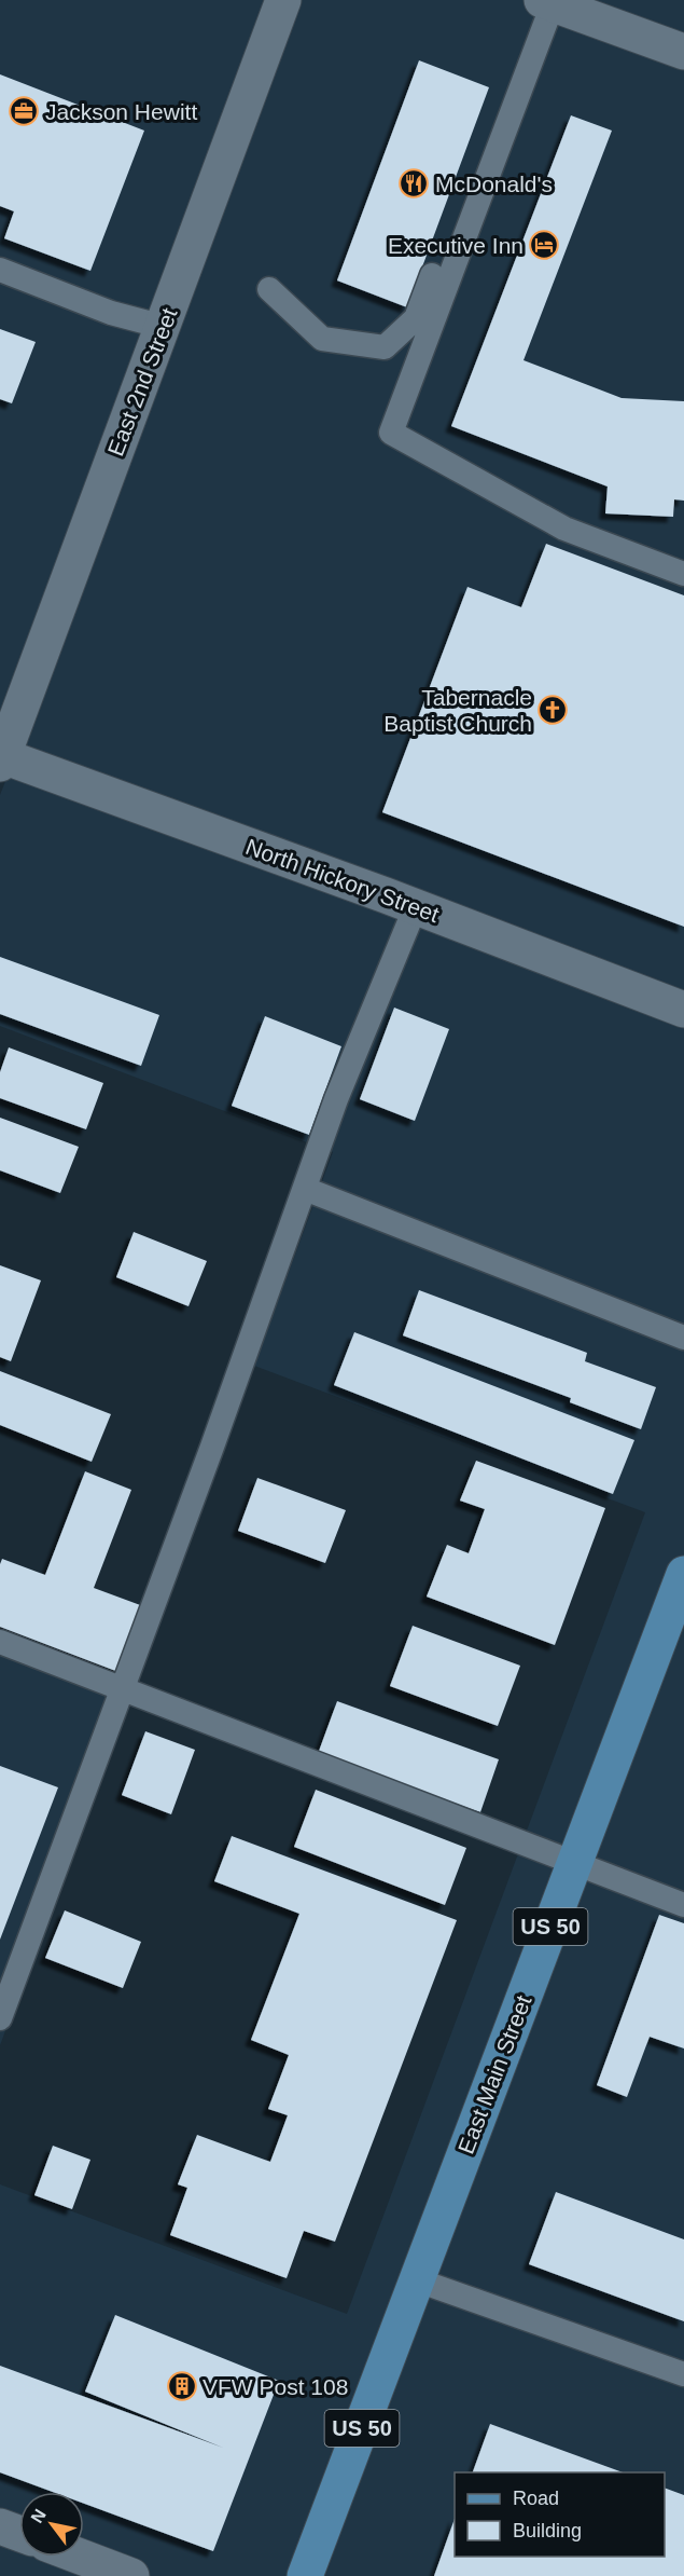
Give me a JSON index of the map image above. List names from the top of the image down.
{
  "streets": {
    "main road": ["US 50", "East Main Street"],
    "street": ["East 2nd Street", "North Hickory Street"]
  },
  "crossings": [
    ["East 2nd Street", "North Hickory Street"]
  ],
  "places": {
    "office": ["Jackson Hewitt"],
    "restaurant": ["McDonald's"],
    "hotel": ["Executive Inn"],
    "church": ["Tabernacle Baptist Church"],
    "building": ["VFW Post 108"]
  },
  "legend": ["Road", "Building"],
  "north": "top left"
}
